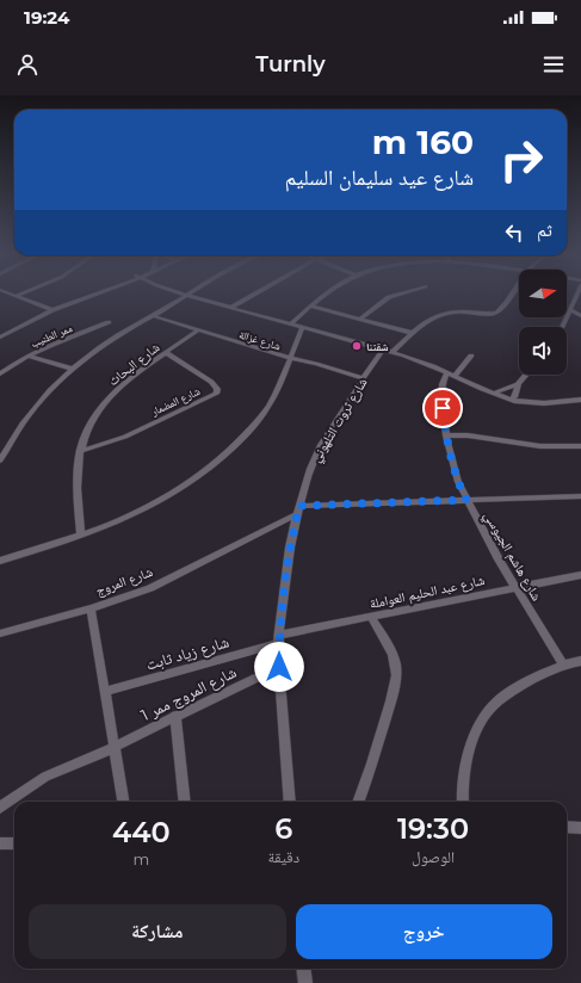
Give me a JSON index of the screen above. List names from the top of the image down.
{
  "streets": {
    "street": [
      "ممر الطنيب",
      "شارع غزالة",
      "شارع البحاث",
      "شارع المضمار",
      "شارع ثروت التلهوني",
      "شارع هاشم الجيوسي",
      "شارع المروج",
      "شارع عبد الحليم العواملة",
      "شارع زياد ثابت",
      "شارع المروج ممر 1"
    ]
  },
  "crossings": [
    ["شارع غزالة", "شارع البحاث"],
    ["شارع غزالة", "شارع ثروت التلهوني"],
    ["شارع البحاث", "شارع المضمار"],
    ["شارع ثروت التلهوني", "شارع المروج"],
    ["شارع ثروت التلهوني", "شارع عبد الحليم العواملة"],
    ["شارع ثروت التلهوني", "شارع زياد ثابت"],
    ["شارع ثروت التلهوني", "شارع المروج ممر 1"],
    ["شارع هاشم الجيوسي", "شارع عبد الحليم العواملة"],
    ["شارع المروج", "شارع زياد ثابت"],
    ["شارع المروج", "شارع المروج ممر 1"],
    ["شارع عبد الحليم العواملة", "شارع زياد ثابت"]
  ],
  "places": ["شقتنا"],
  "north": "right",
  "page": {
    "status": "19:24",
    "header": "Turnly",
    "turn": ["160 m", "شارع عيد سليمان السليم"],
    "then": "ثم",
    "eta": [
      "19:30",
      "الوصول",
      "6",
      "دقيقة",
      "440",
      "m"
    ],
    "buttons": ["خروج", "مشاركة"]
  }
}
